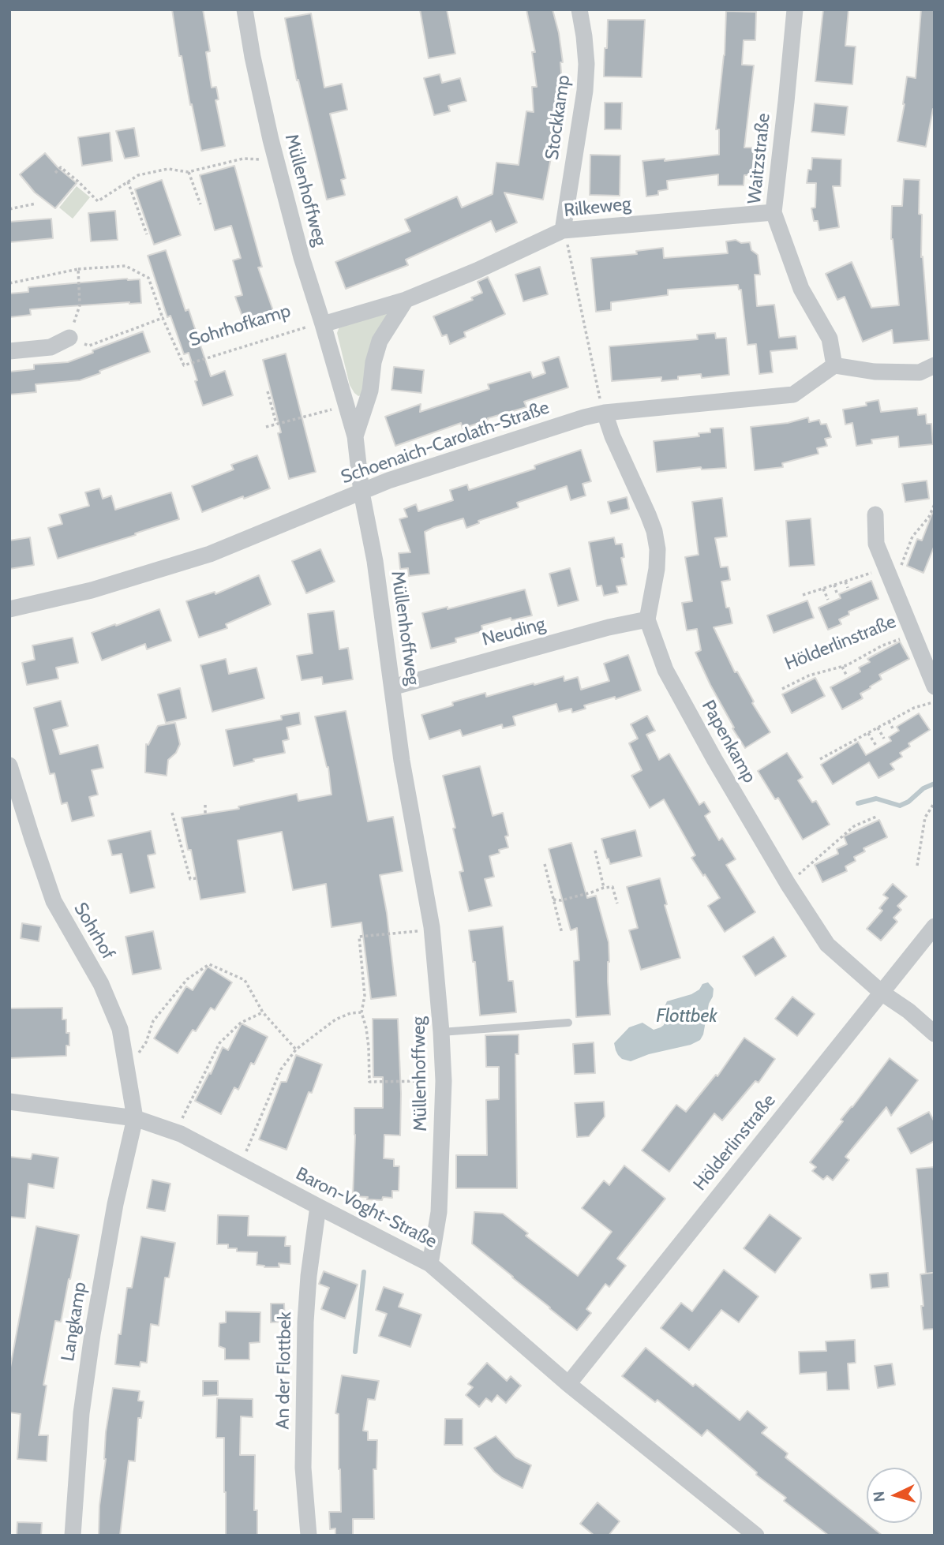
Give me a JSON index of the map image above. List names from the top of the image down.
{
  "streets": {
    "street": [
      "Stockkamp",
      "Waitzstraße",
      "Müllenhoffweg",
      "Rilkeweg",
      "Schoenaich-Carolath-Straße",
      "Neuding",
      "Hölderlinstraße",
      "Papenkamp",
      "Sohrhof",
      "Baron-Voght-Straße",
      "Langkamp",
      "An der Flottbek"
    ],
    "path": ["Sohrhofkamp"]
  },
  "crossings": [
    ["Stockkamp", "Rilkeweg"],
    ["Waitzstraße", "Rilkeweg"],
    ["Waitzstraße", "Schoenaich-Carolath-Straße"],
    ["Müllenhoffweg", "Rilkeweg"],
    ["Müllenhoffweg", "Sohrhofkamp"],
    ["Müllenhoffweg", "Schoenaich-Carolath-Straße"],
    ["Müllenhoffweg", "Neuding"],
    ["Müllenhoffweg", "Baron-Voght-Straße"],
    ["Rilkeweg", "Sohrhofkamp"],
    ["Neuding", "Papenkamp"],
    ["Hölderlinstraße", "Papenkamp"],
    ["Hölderlinstraße", "Baron-Voght-Straße"],
    ["Sohrhof", "Baron-Voght-Straße"],
    ["Sohrhof", "Langkamp"],
    ["Baron-Voght-Straße", "Langkamp"],
    ["Baron-Voght-Straße", "An der Flottbek"]
  ],
  "water": ["Flottbek"],
  "north": "left"
}
